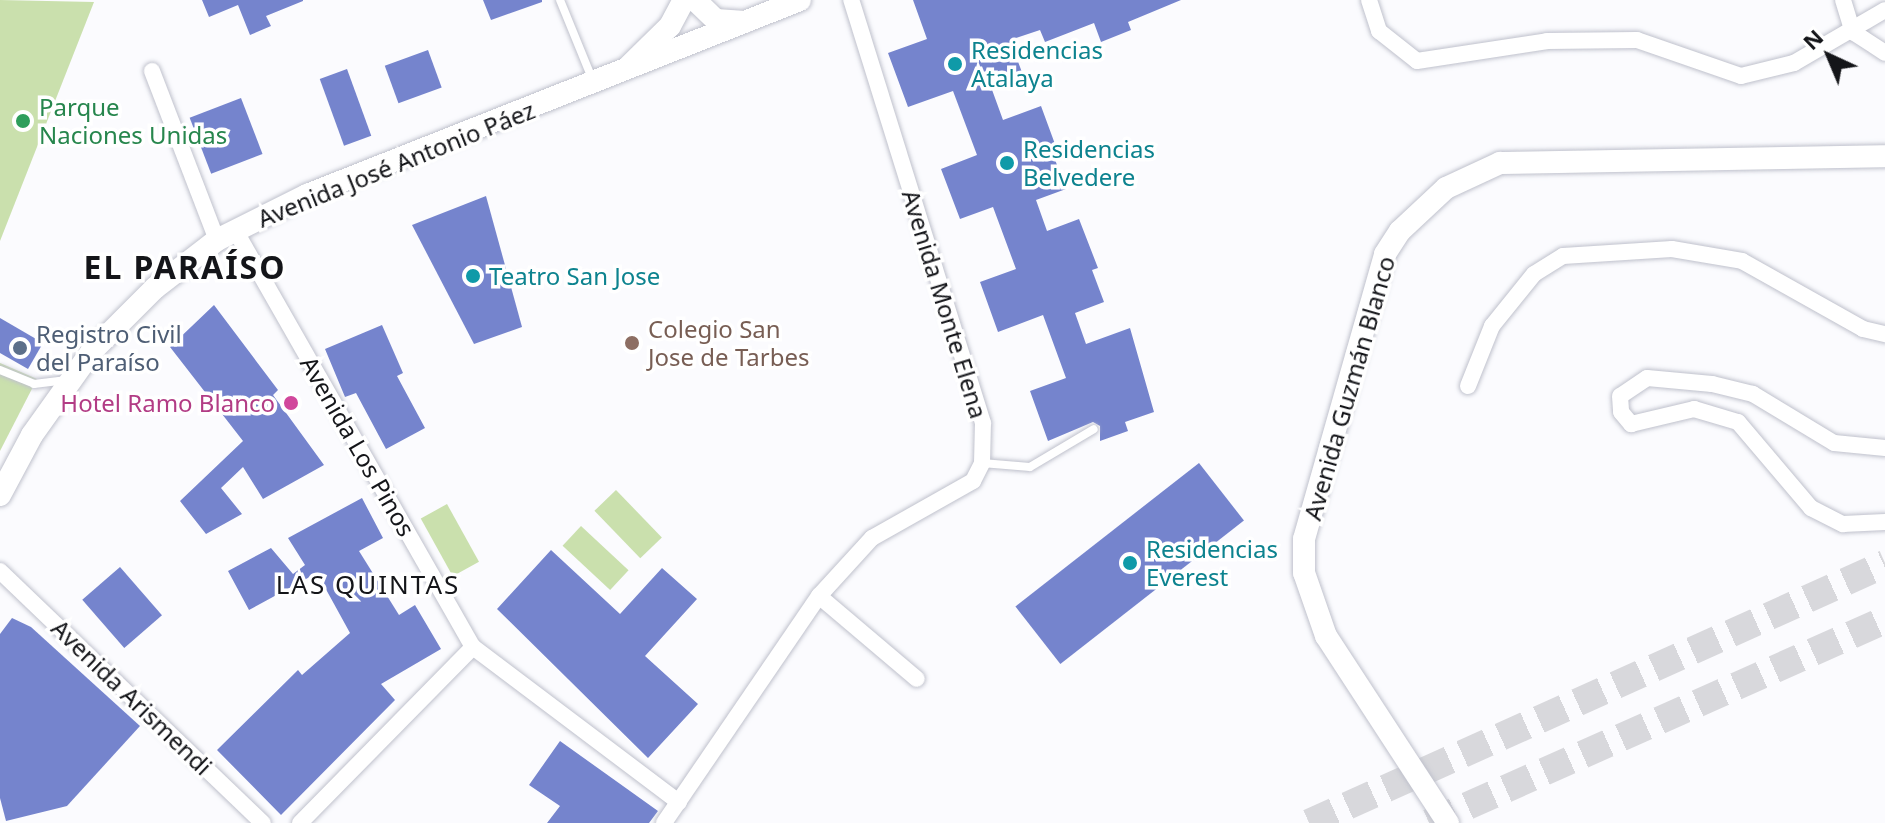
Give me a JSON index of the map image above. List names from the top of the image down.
{
  "streets": {
    "street": [
      "Avenida José Antonio Páez",
      "Avenida Monte Elena",
      "Avenida Guzmán Blanco",
      "Avenida Los Pinos",
      "Avenida Arismendi"
    ]
  },
  "crossings": [
    ["Avenida José Antonio Páez", "Avenida Los Pinos"]
  ],
  "districts": ["EL PARAÍSO", "LAS QUINTAS"],
  "places": [
    "Residencias Atalaya",
    "Parque Naciones Unidas",
    "Residencias Belvedere",
    "Teatro San Jose",
    "Colegio San Jose de Tarbes",
    "Registro Civil del Paraíso",
    "Hotel Ramo Blanco",
    "Residencias Everest"
  ],
  "north": "top left"
}
